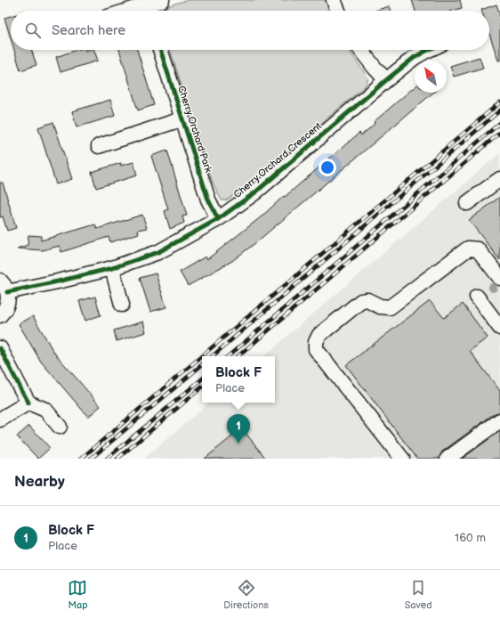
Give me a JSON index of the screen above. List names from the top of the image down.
{
  "streets": {
    "street": ["Cherry Orchard Park", "Cherry Orchard Crescent"]
  },
  "crossings": [
    ["Cherry Orchard Park", "Cherry Orchard Crescent"]
  ],
  "north": "top left",
  "page": {
    "search": "Search here",
    "popup": ["Block F", "Place"],
    "pins": "1",
    "heading": "Nearby",
    "list": [
      {
        "mark": "1",
        "name": "Block F",
        "note": "Place",
        "value": "160 m"
      }
    ],
    "nav": ["Map", "Directions", "Saved"]
  }
}
